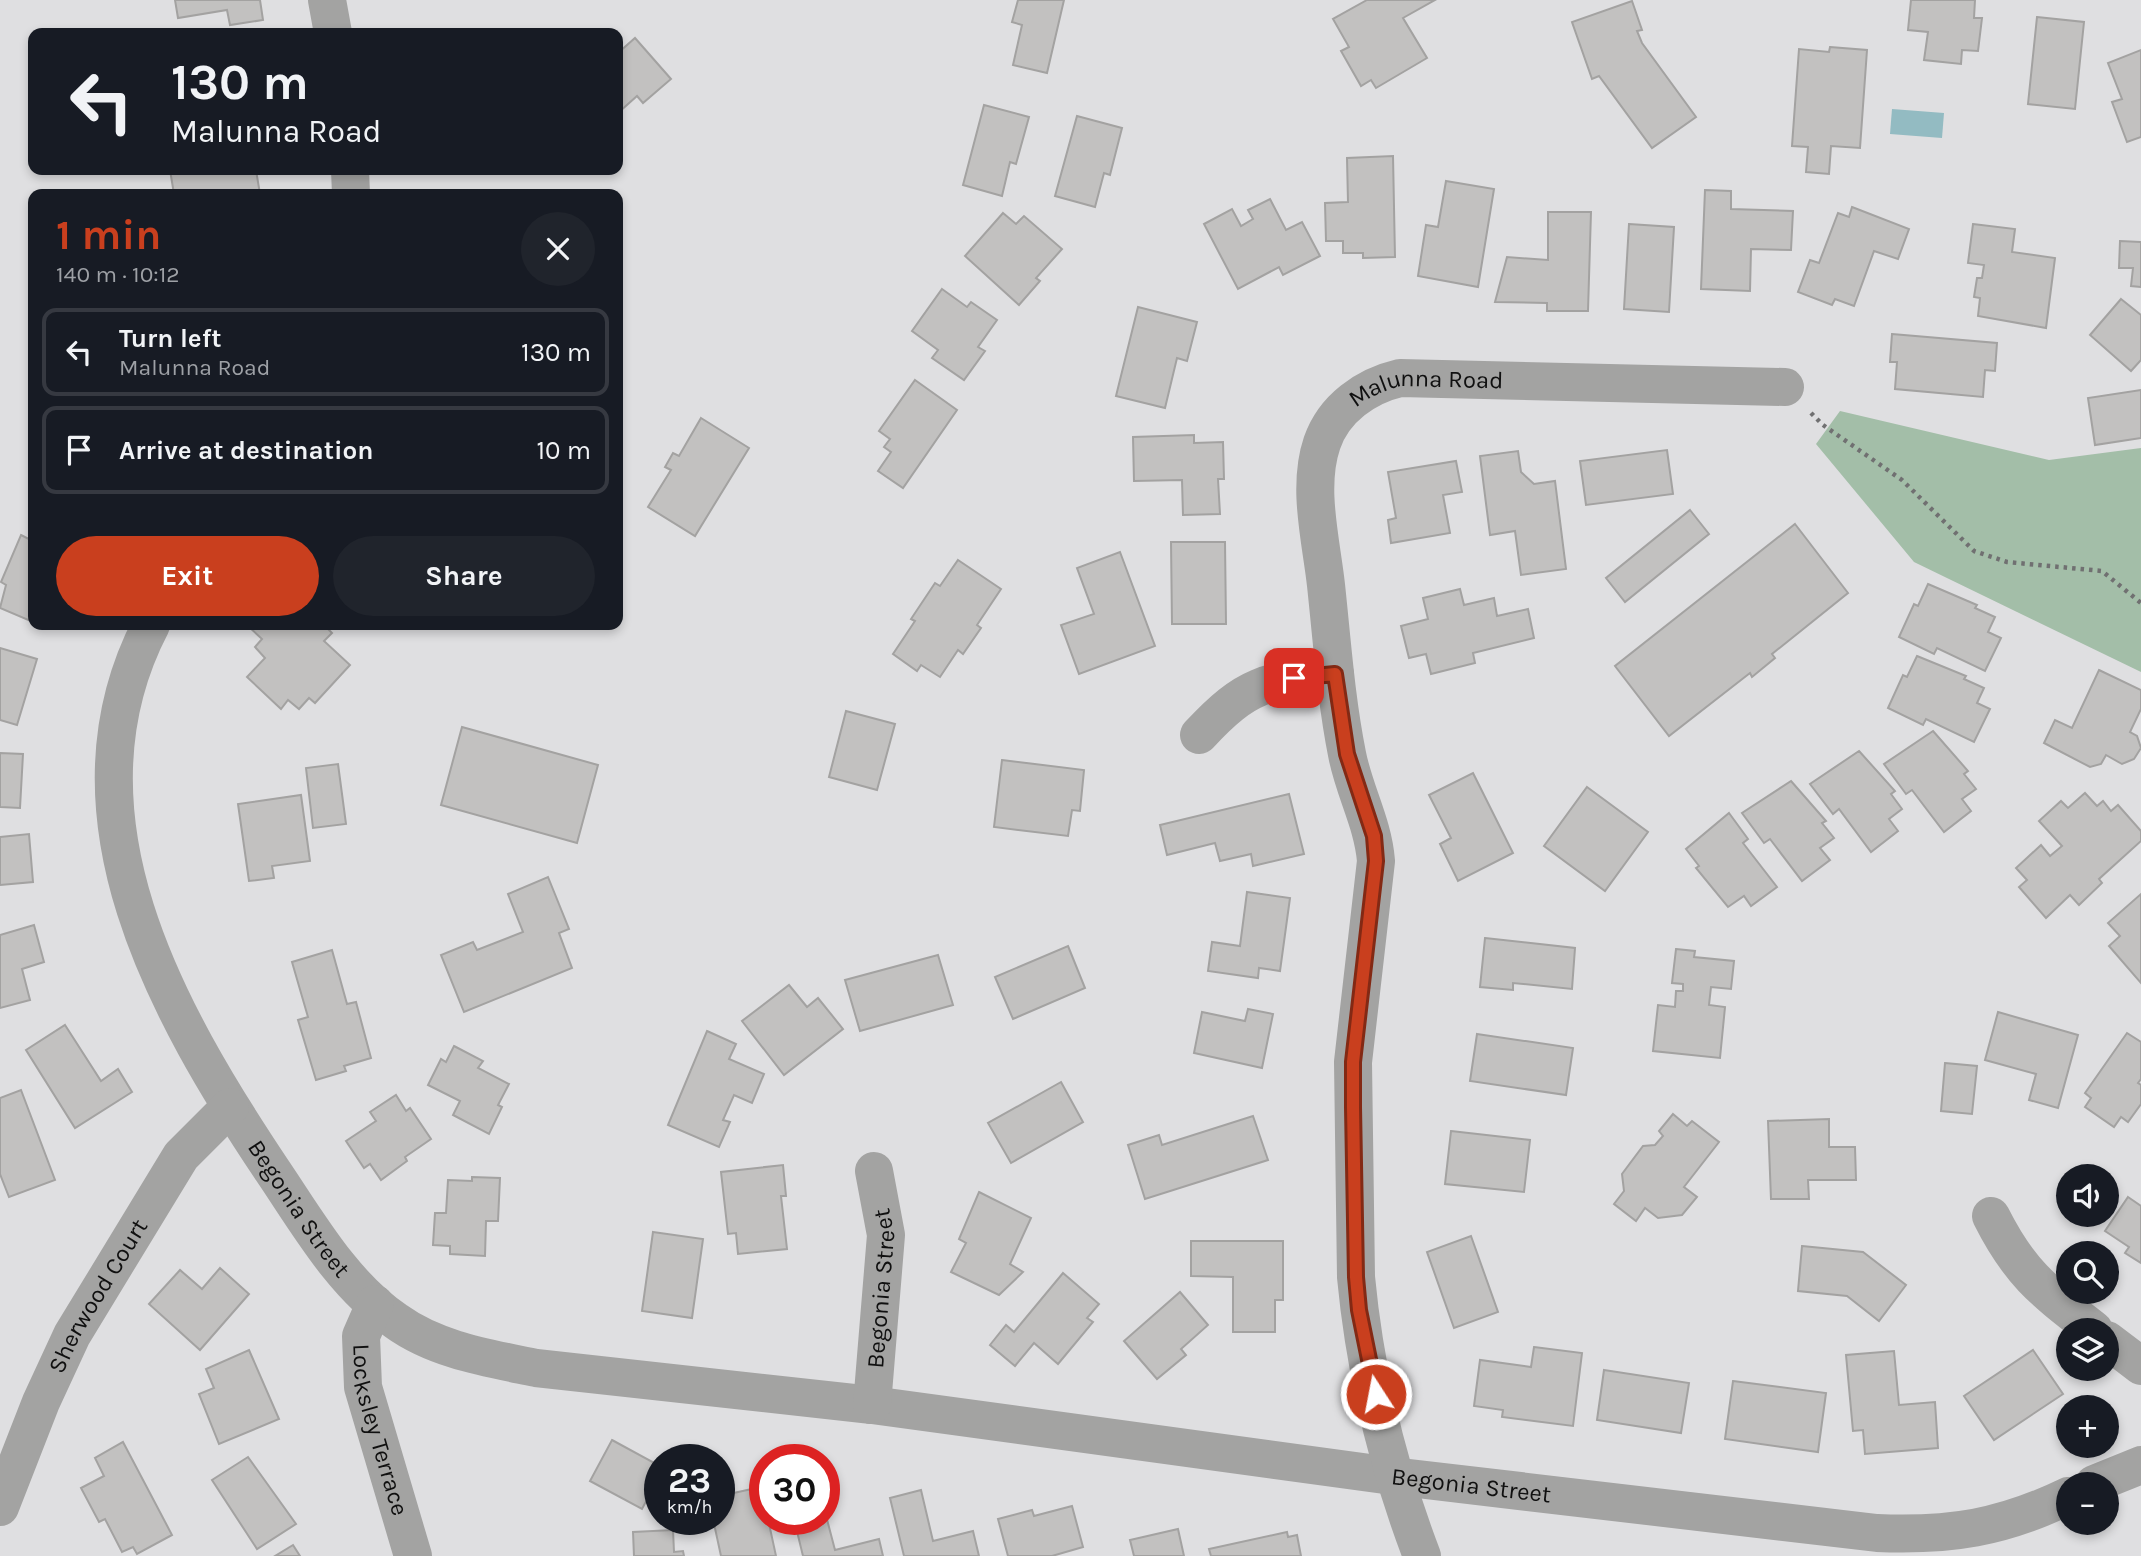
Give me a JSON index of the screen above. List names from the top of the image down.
{
  "streets": {
    "street": [
      "Malunna Road",
      "Begonia Street",
      "Sherwood Court",
      "Locksley Terrace"
    ]
  },
  "crossings": [
    ["Malunna Road", "Begonia Street"],
    ["Begonia Street", "Sherwood Court"],
    ["Begonia Street", "Locksley Terrace"]
  ],
  "page": {
    "turn": ["130 m", "Malunna Road"],
    "heading": ["1 min", "140 m · 10:12"],
    "list": [
      {
        "name": "Turn left",
        "note": "Malunna Road",
        "value": "130 m"
      },
      {
        "name": "Arrive at destination",
        "value": "10 m"
      }
    ],
    "buttons": ["Exit", "Share"],
    "map_buttons": ["+", "−"],
    "speed": "23 km/h",
    "limit": "30"
  }
}
